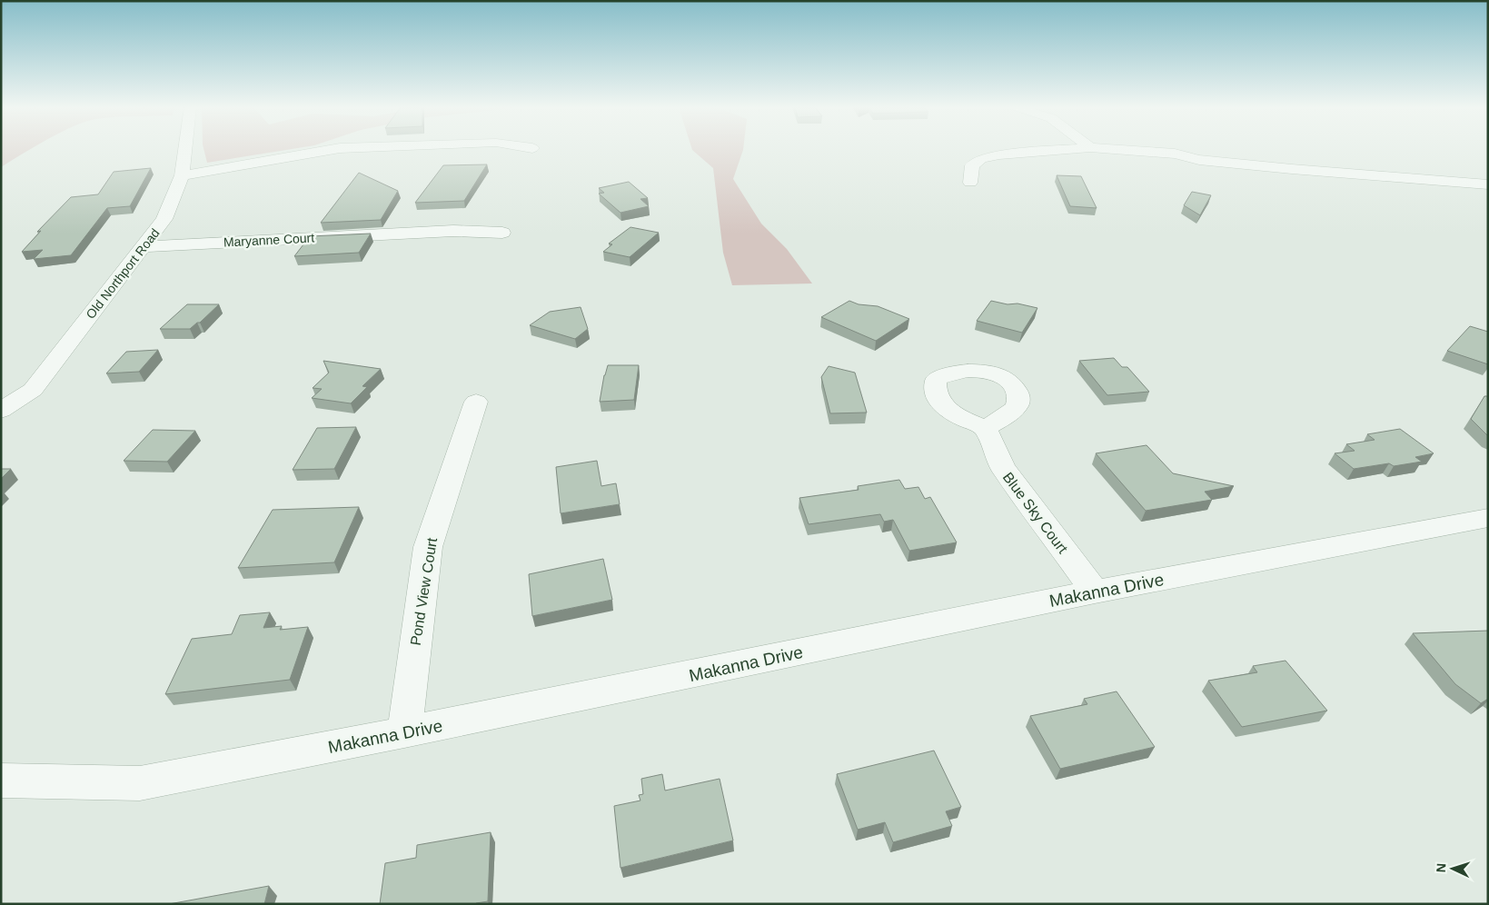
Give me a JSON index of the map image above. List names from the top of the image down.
{
  "streets": {
    "street": [
      "Maryanne Court",
      "Old Northport Road",
      "Blue Sky Court",
      "Makanna Drive",
      "Pond View Court"
    ]
  },
  "crossings": [
    ["Maryanne Court", "Old Northport Road"],
    ["Blue Sky Court", "Makanna Drive"],
    ["Makanna Drive", "Pond View Court"]
  ],
  "north": "left"
}
